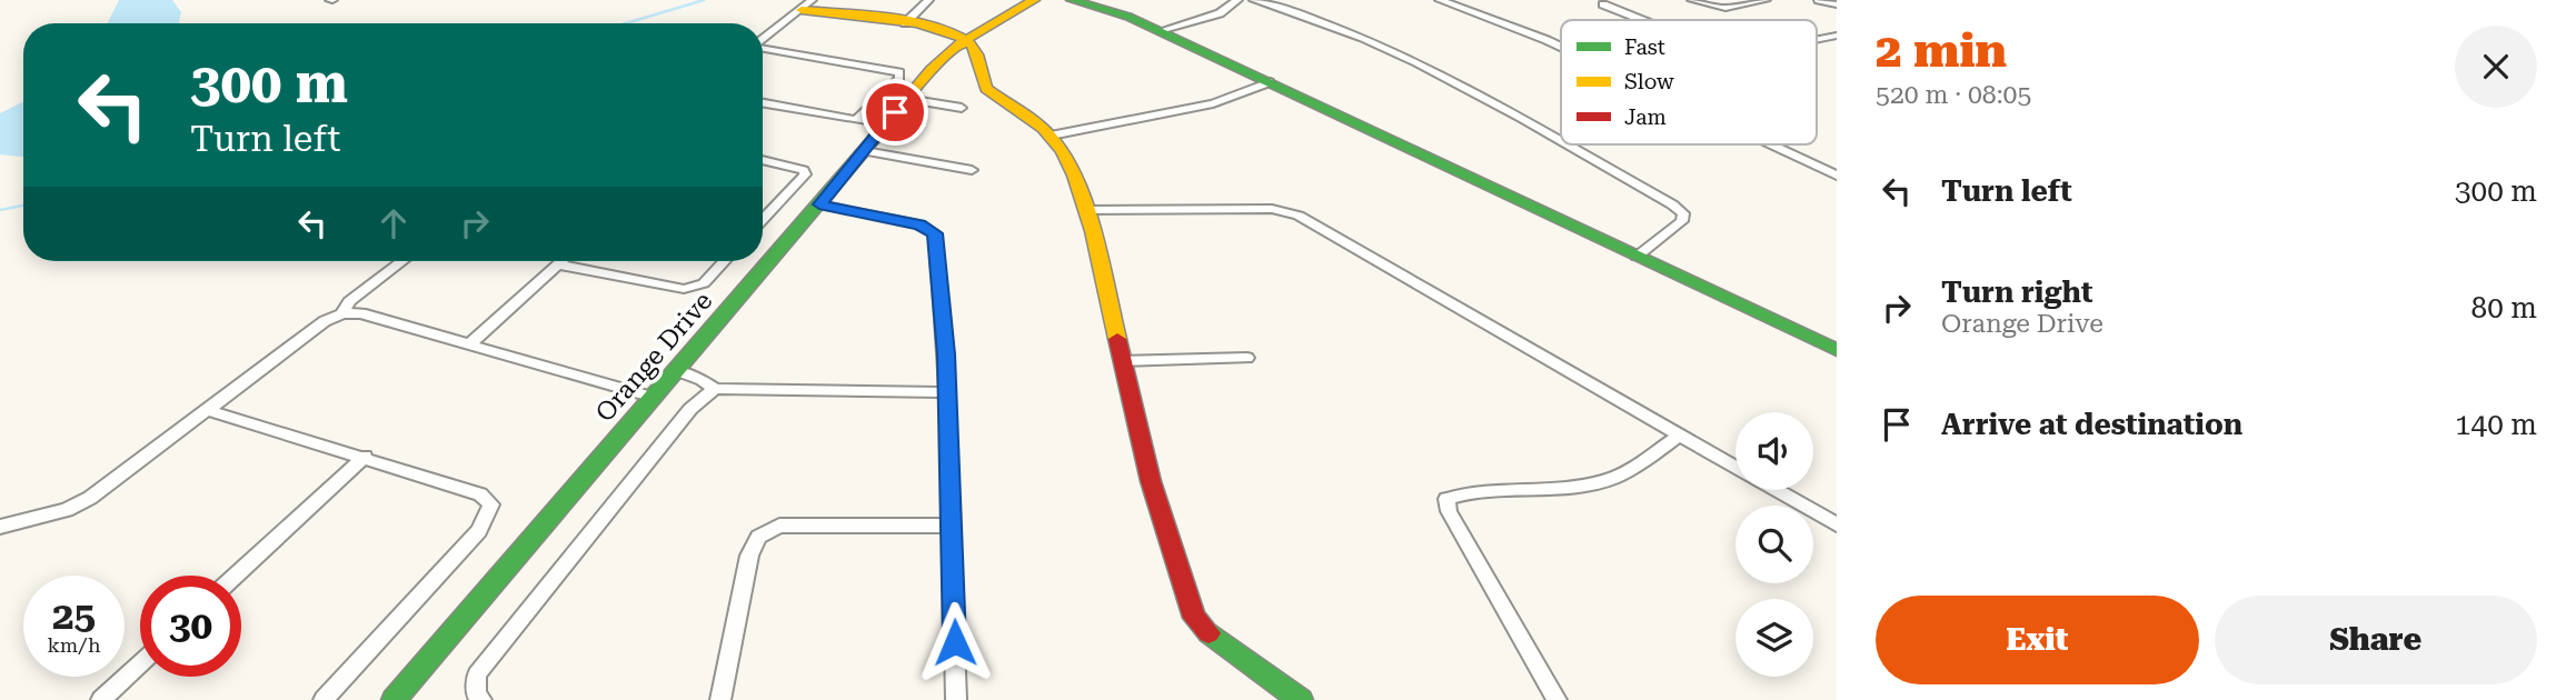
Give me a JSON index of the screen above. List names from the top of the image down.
{
  "streets": {
    "street": ["Orange Drive"]
  },
  "legend": ["Fast", "Slow", "Jam"],
  "page": {
    "heading": ["2 min", "520 m · 08:05"],
    "turn": ["300 m", "Turn left"],
    "list": [
      {
        "name": "Turn left",
        "value": "300 m"
      },
      {
        "name": "Turn right",
        "note": "Orange Drive",
        "value": "80 m"
      },
      {
        "name": "Arrive at destination",
        "value": "140 m"
      }
    ],
    "speed": "25 km/h",
    "limit": "30",
    "buttons": ["Exit", "Share"]
  }
}
